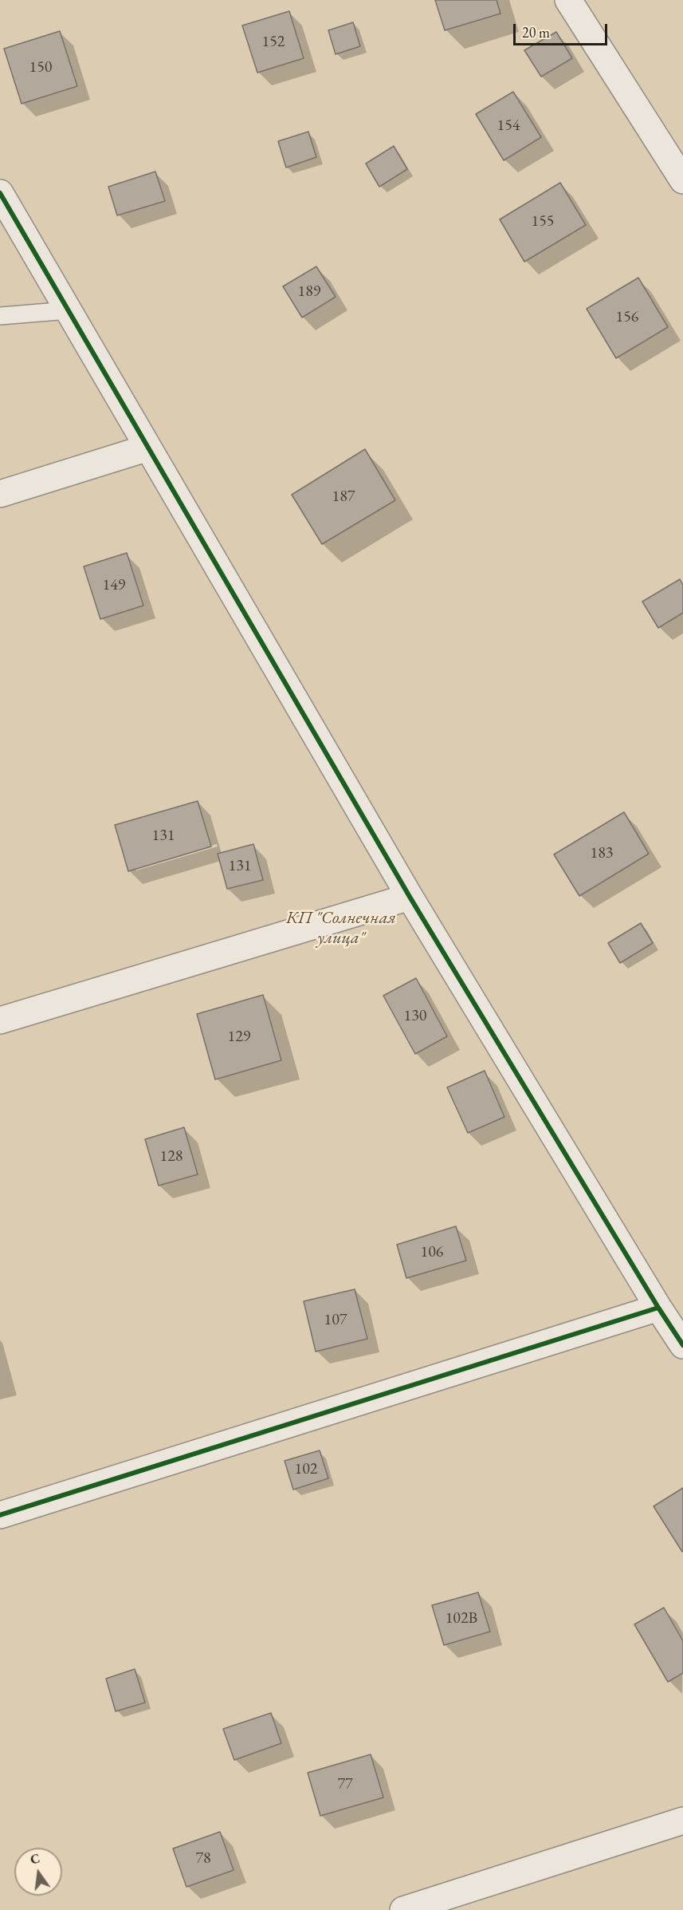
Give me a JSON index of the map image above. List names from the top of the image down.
{
  "parks": ["КП \"Солнечная улица\""],
  "house_numbers": [
    "152",
    "150",
    "154",
    "155",
    "189",
    "156",
    "187",
    "149",
    "131",
    "183",
    "131",
    "130",
    "129",
    "128",
    "106",
    "107",
    "102",
    "102В",
    "77",
    "78"
  ],
  "scale_bar": "20 m",
  "north": "top"
}
